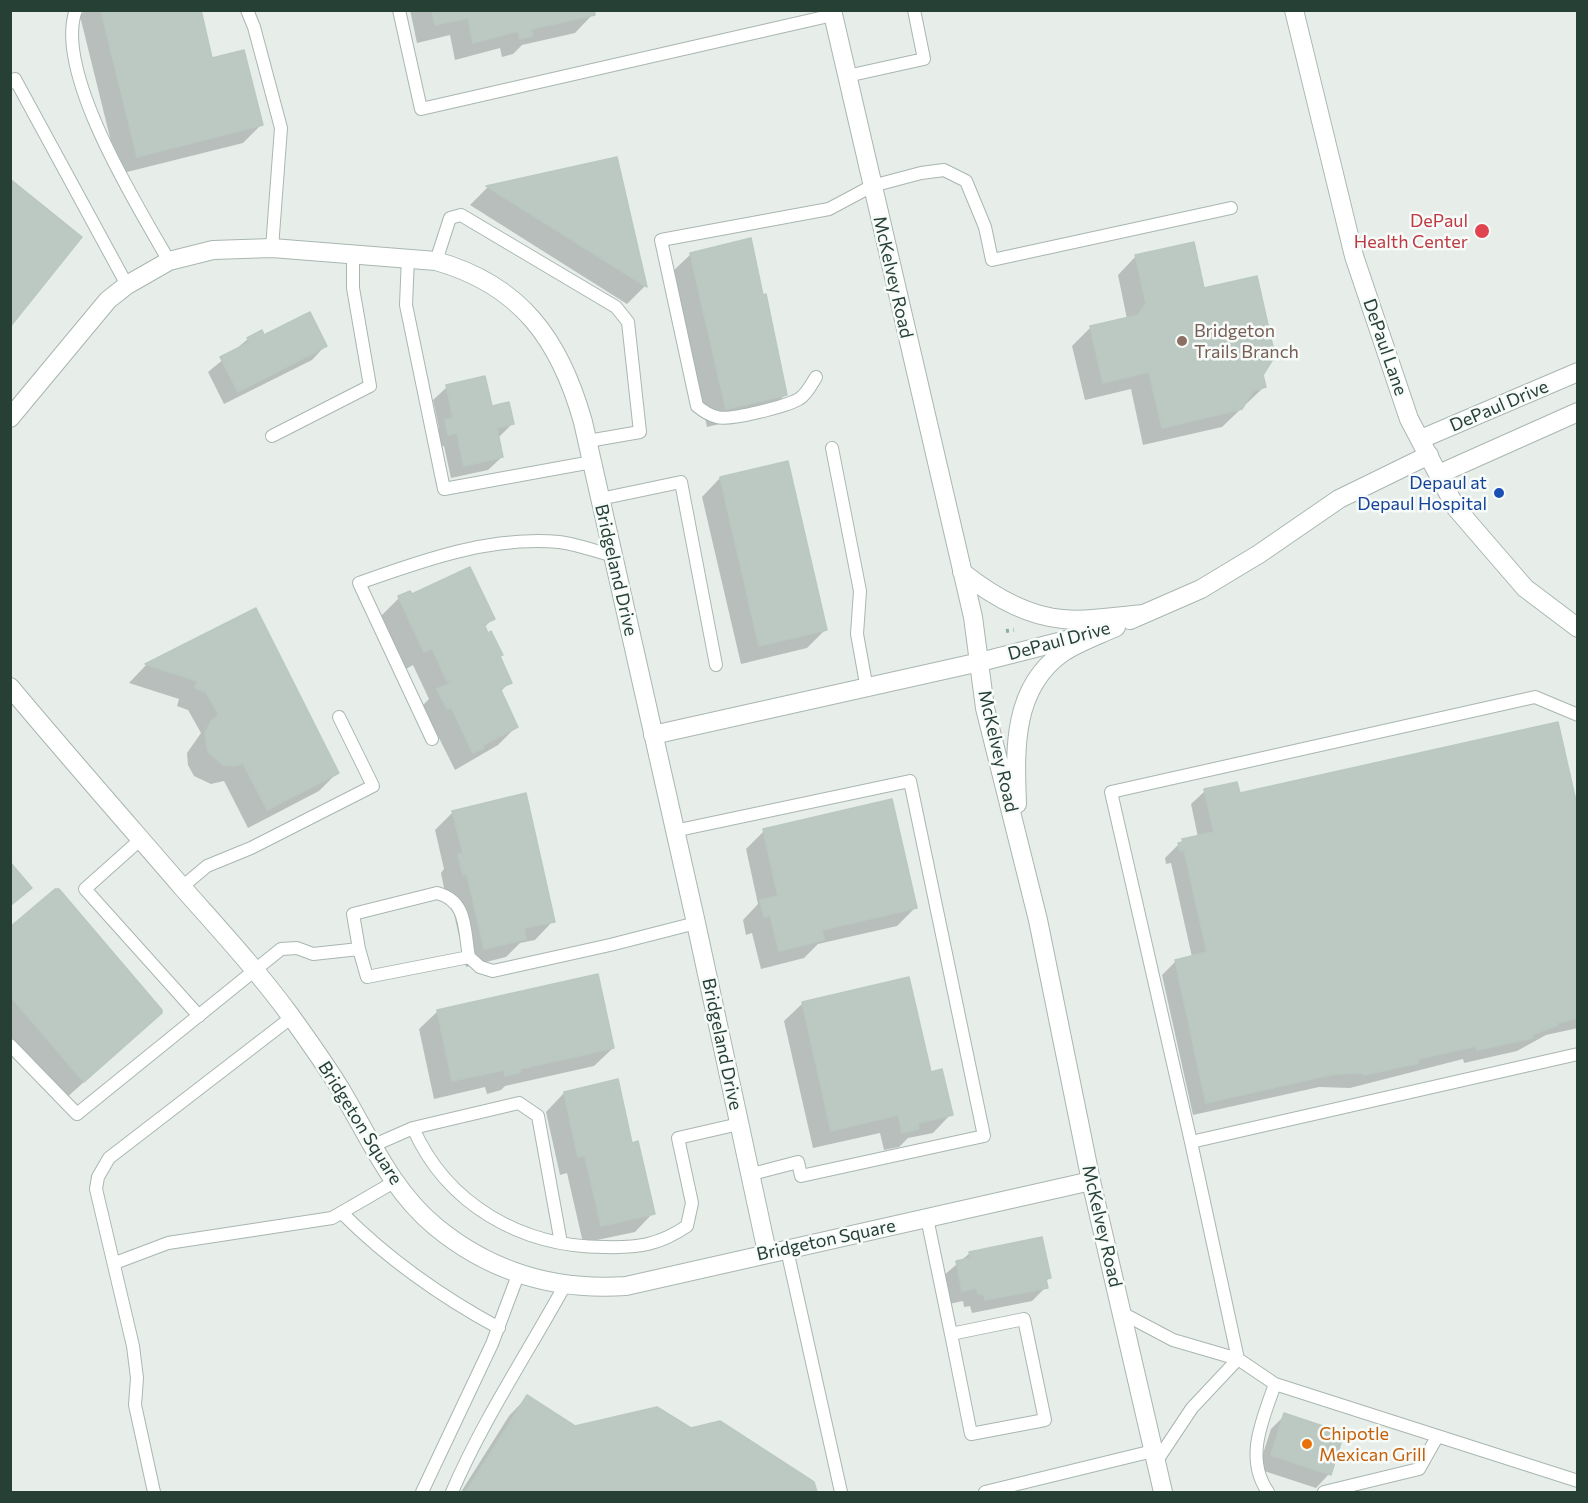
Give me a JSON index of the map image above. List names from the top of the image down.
{
  "streets": {
    "street": [
      "McKelvey Road",
      "DePaul Lane",
      "DePaul Drive",
      "Bridgeland Drive",
      "Bridgeton Square"
    ]
  },
  "crossings": [
    ["McKelvey Road", "DePaul Drive"],
    ["McKelvey Road", "Bridgeton Square"],
    ["DePaul Lane", "DePaul Drive"],
    ["DePaul Drive", "Bridgeland Drive"],
    ["Bridgeland Drive", "Bridgeton Square"]
  ],
  "places": [
    "DePaul Health Center",
    "Bridgeton Trails Branch",
    "Depaul at Depaul Hospital",
    "Chipotle Mexican Grill"
  ]
}
